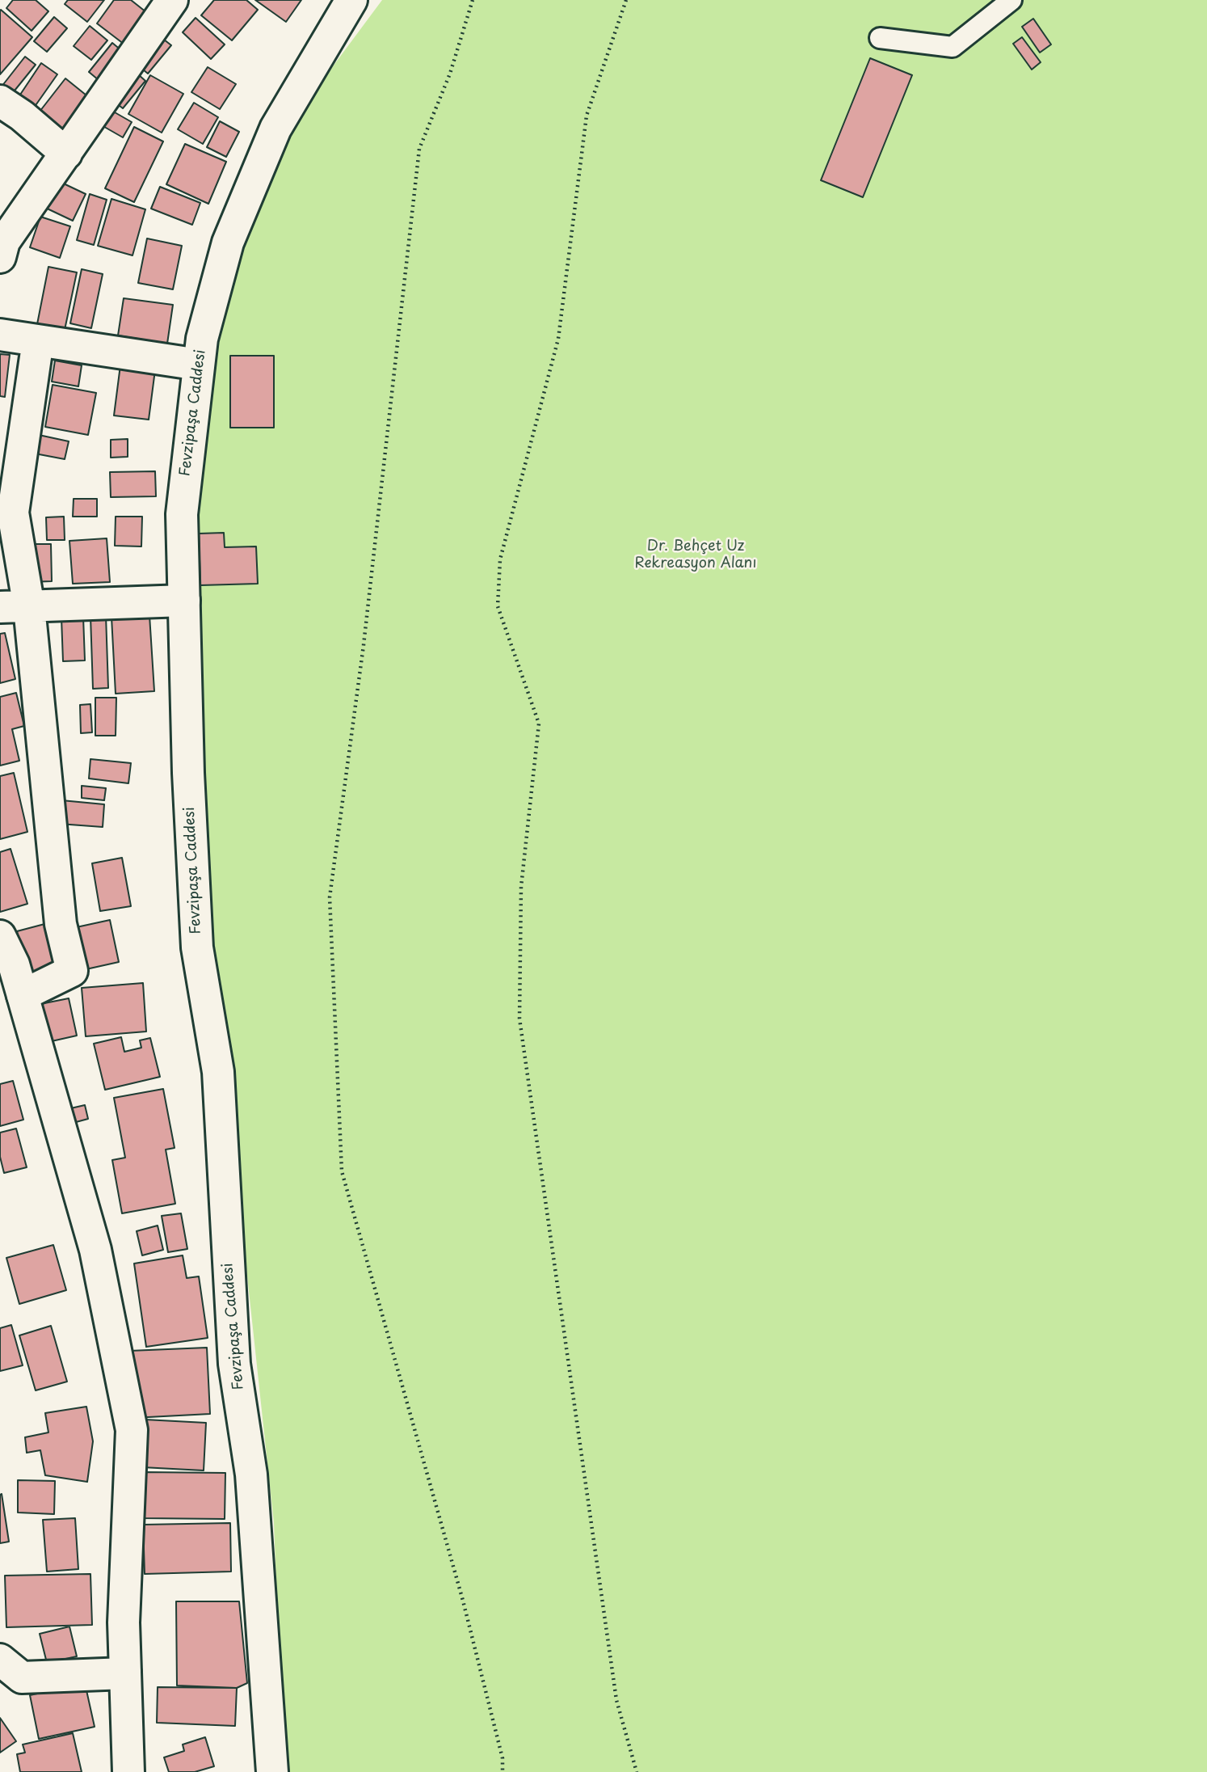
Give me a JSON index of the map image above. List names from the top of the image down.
{
  "streets": {
    "street": ["Fevzipaşa Caddesi"]
  },
  "parks": ["Dr. Behçet Uz Rekreasyon Alanı"]
}
